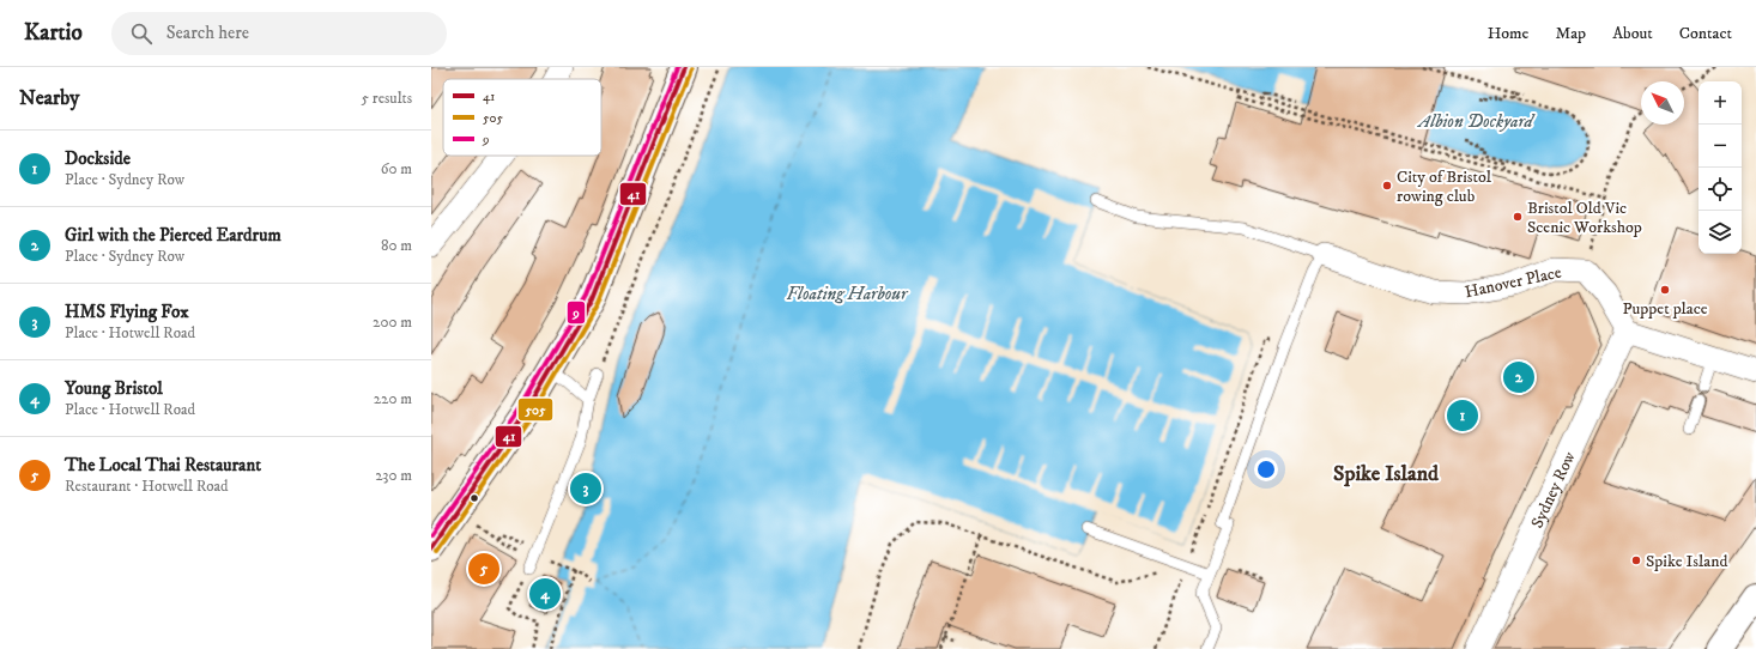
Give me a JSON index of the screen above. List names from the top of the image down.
{
  "streets": {
    "street": ["Hanover Place", "Sydney Row"]
  },
  "crossings": [
    ["Hanover Place", "Sydney Row"]
  ],
  "districts": ["Spike Island"],
  "water": ["Albion Dockyard", "Floating Harbour"],
  "places": [
    "City of Bristol rowing club",
    "Bristol Old Vic Scenic Workshop",
    "Puppet place",
    "Spike Island"
  ],
  "lines": ["transit line 41", "transit line 9", "transit line 505"],
  "legend": ["41", "505", "9"],
  "north": "top left",
  "page": {
    "header": "Kartio",
    "search": "Search here",
    "nav": [
      "Home",
      "Map",
      "About",
      "Contact"
    ],
    "heading": ["Nearby", "5 results"],
    "map_buttons": ["+", "−"],
    "list": [
      {
        "mark": "1",
        "name": "Dockside",
        "note": "Place · Sydney Row",
        "value": "60 m"
      },
      {
        "mark": "2",
        "name": "Girl with the Pierced Eardrum",
        "note": "Place · Sydney Row",
        "value": "80 m"
      },
      {
        "mark": "3",
        "name": "HMS Flying Fox",
        "note": "Place · Hotwell Road",
        "value": "200 m"
      },
      {
        "mark": "4",
        "name": "Young Bristol",
        "note": "Place · Hotwell Road",
        "value": "220 m"
      },
      {
        "mark": "5",
        "name": "The Local Thai Restaurant",
        "note": "Restaurant · Hotwell Road",
        "value": "230 m"
      }
    ],
    "pins": [
      "2",
      "1",
      "3",
      "5",
      "4"
    ]
  }
}
